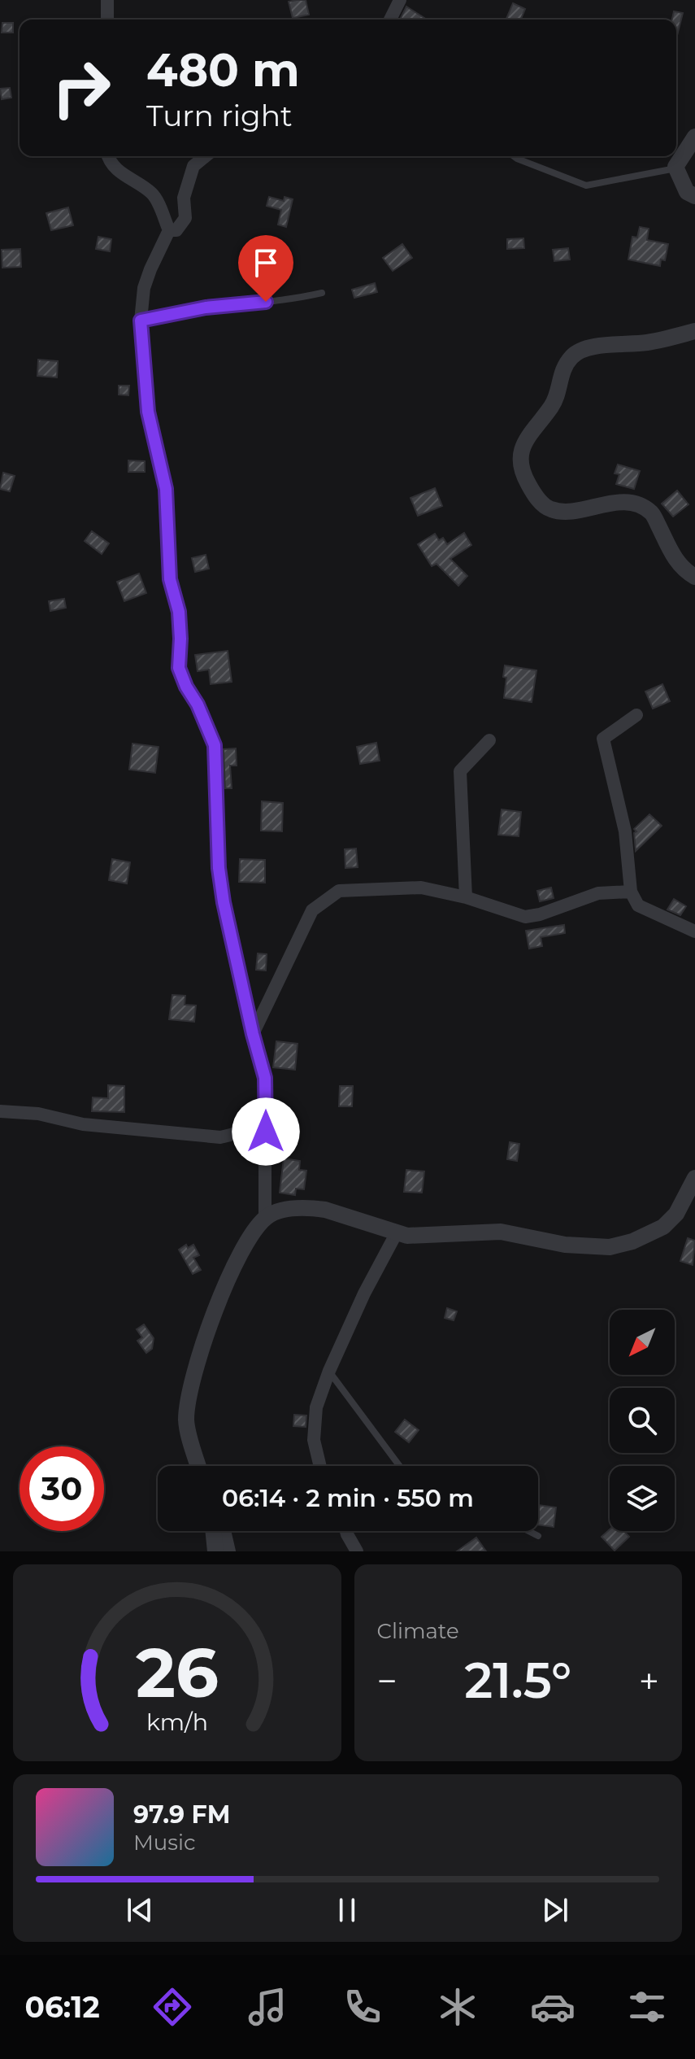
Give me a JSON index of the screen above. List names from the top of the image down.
{
  "north": "bottom left",
  "page": {
    "turn": ["480 m", "Turn right"],
    "limit": "30",
    "trip": "06:14 · 2 min · 550 m",
    "tile": "Climate",
    "heat": ["−", "21.5°", "+"],
    "song": ["97.9 FM", "Music"],
    "tabs": "06:12",
    "gauge": ["26", "km/h"]
  }
}
